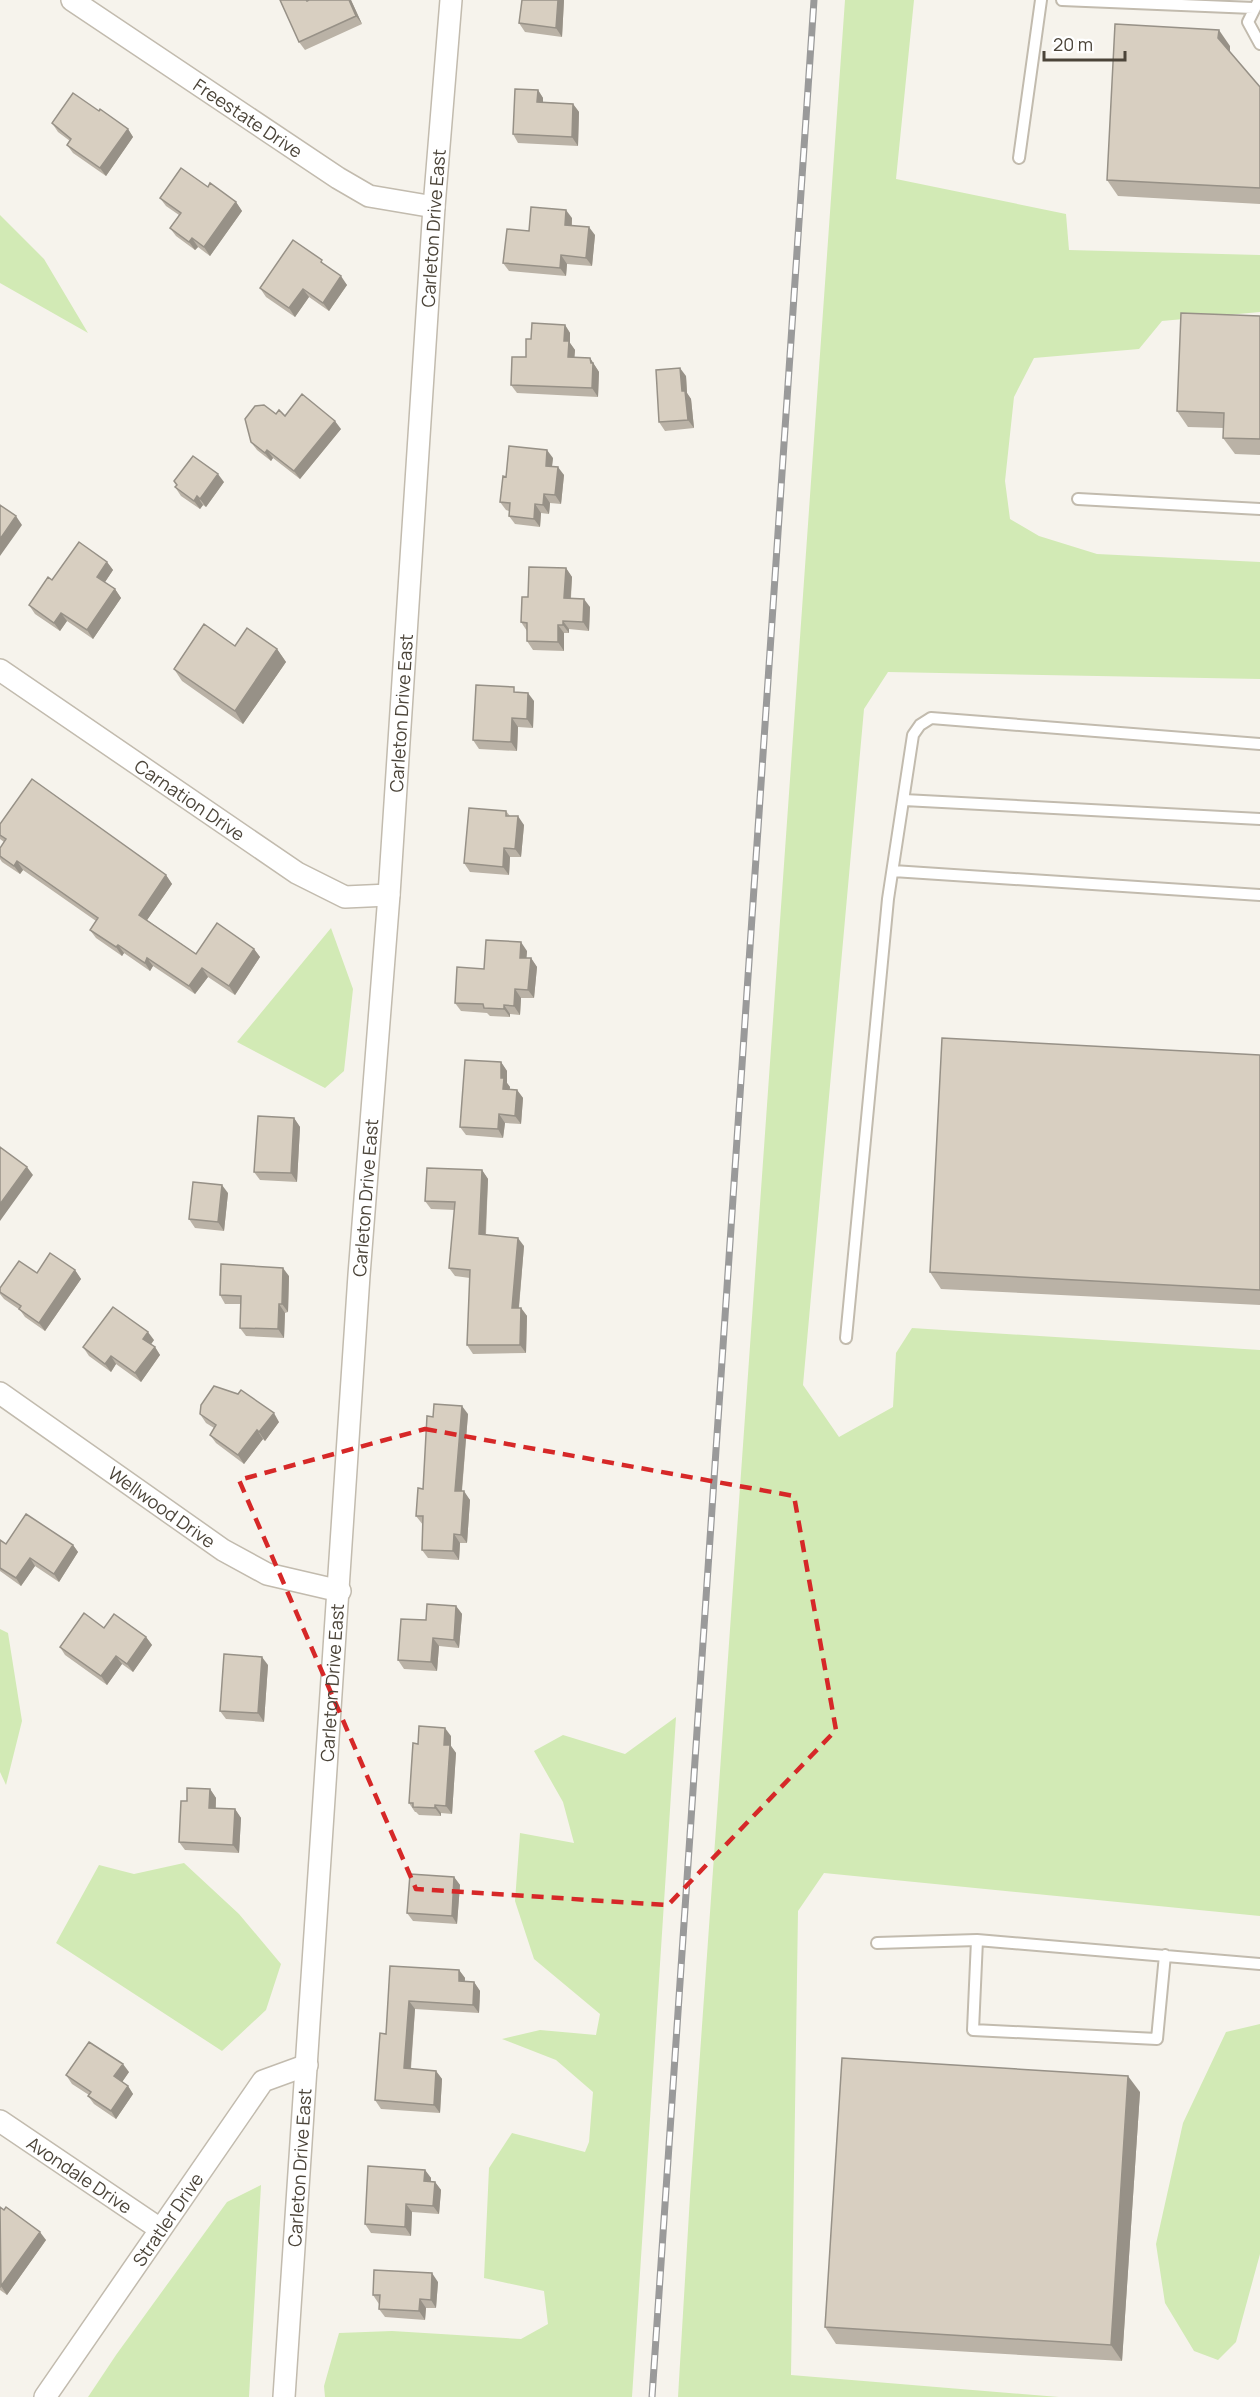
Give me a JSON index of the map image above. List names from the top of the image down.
{
  "streets": {
    "street": [
      "Freestate Drive",
      "Carleton Drive East",
      "Carnation Drive",
      "Wellwood Drive",
      "Avondale Drive",
      "Stratler Drive"
    ]
  },
  "crossings": [
    ["Freestate Drive", "Carleton Drive East"],
    ["Carleton Drive East", "Carnation Drive"],
    ["Carleton Drive East", "Wellwood Drive"],
    ["Carleton Drive East", "Stratler Drive"],
    ["Avondale Drive", "Stratler Drive"]
  ],
  "scale_bar": "20 m"
}
